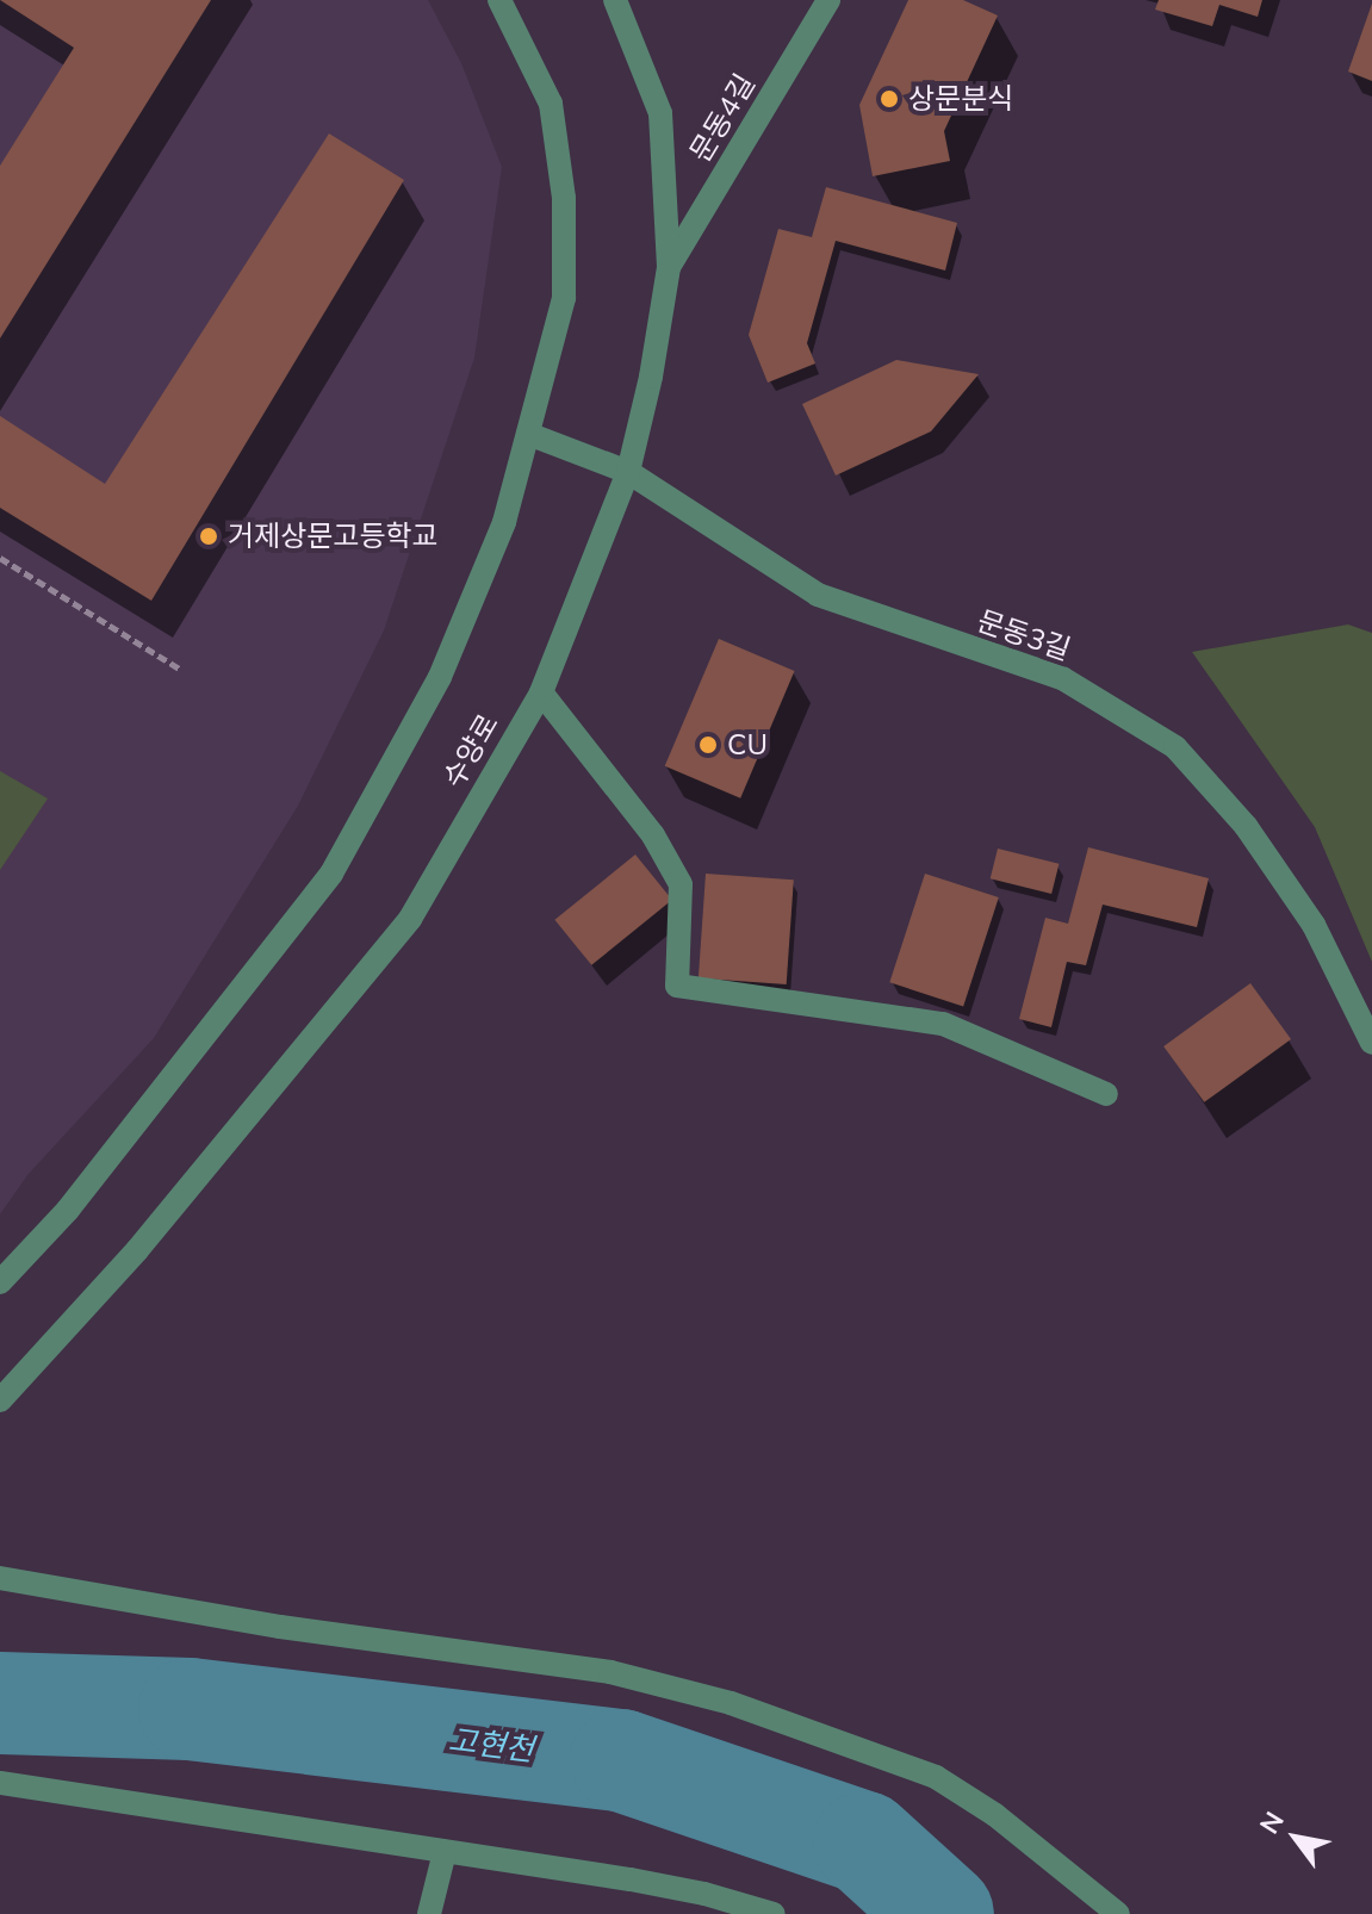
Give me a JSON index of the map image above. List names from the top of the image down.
{
  "streets": {
    "street": ["문동4길", "문동3길", "수양로"]
  },
  "crossings": [
    ["문동4길", "수양로"],
    ["문동3길", "수양로"]
  ],
  "water": ["고현천"],
  "places": ["상문분식", "거제상문고등학교", "CU"],
  "north": "top left"
}
